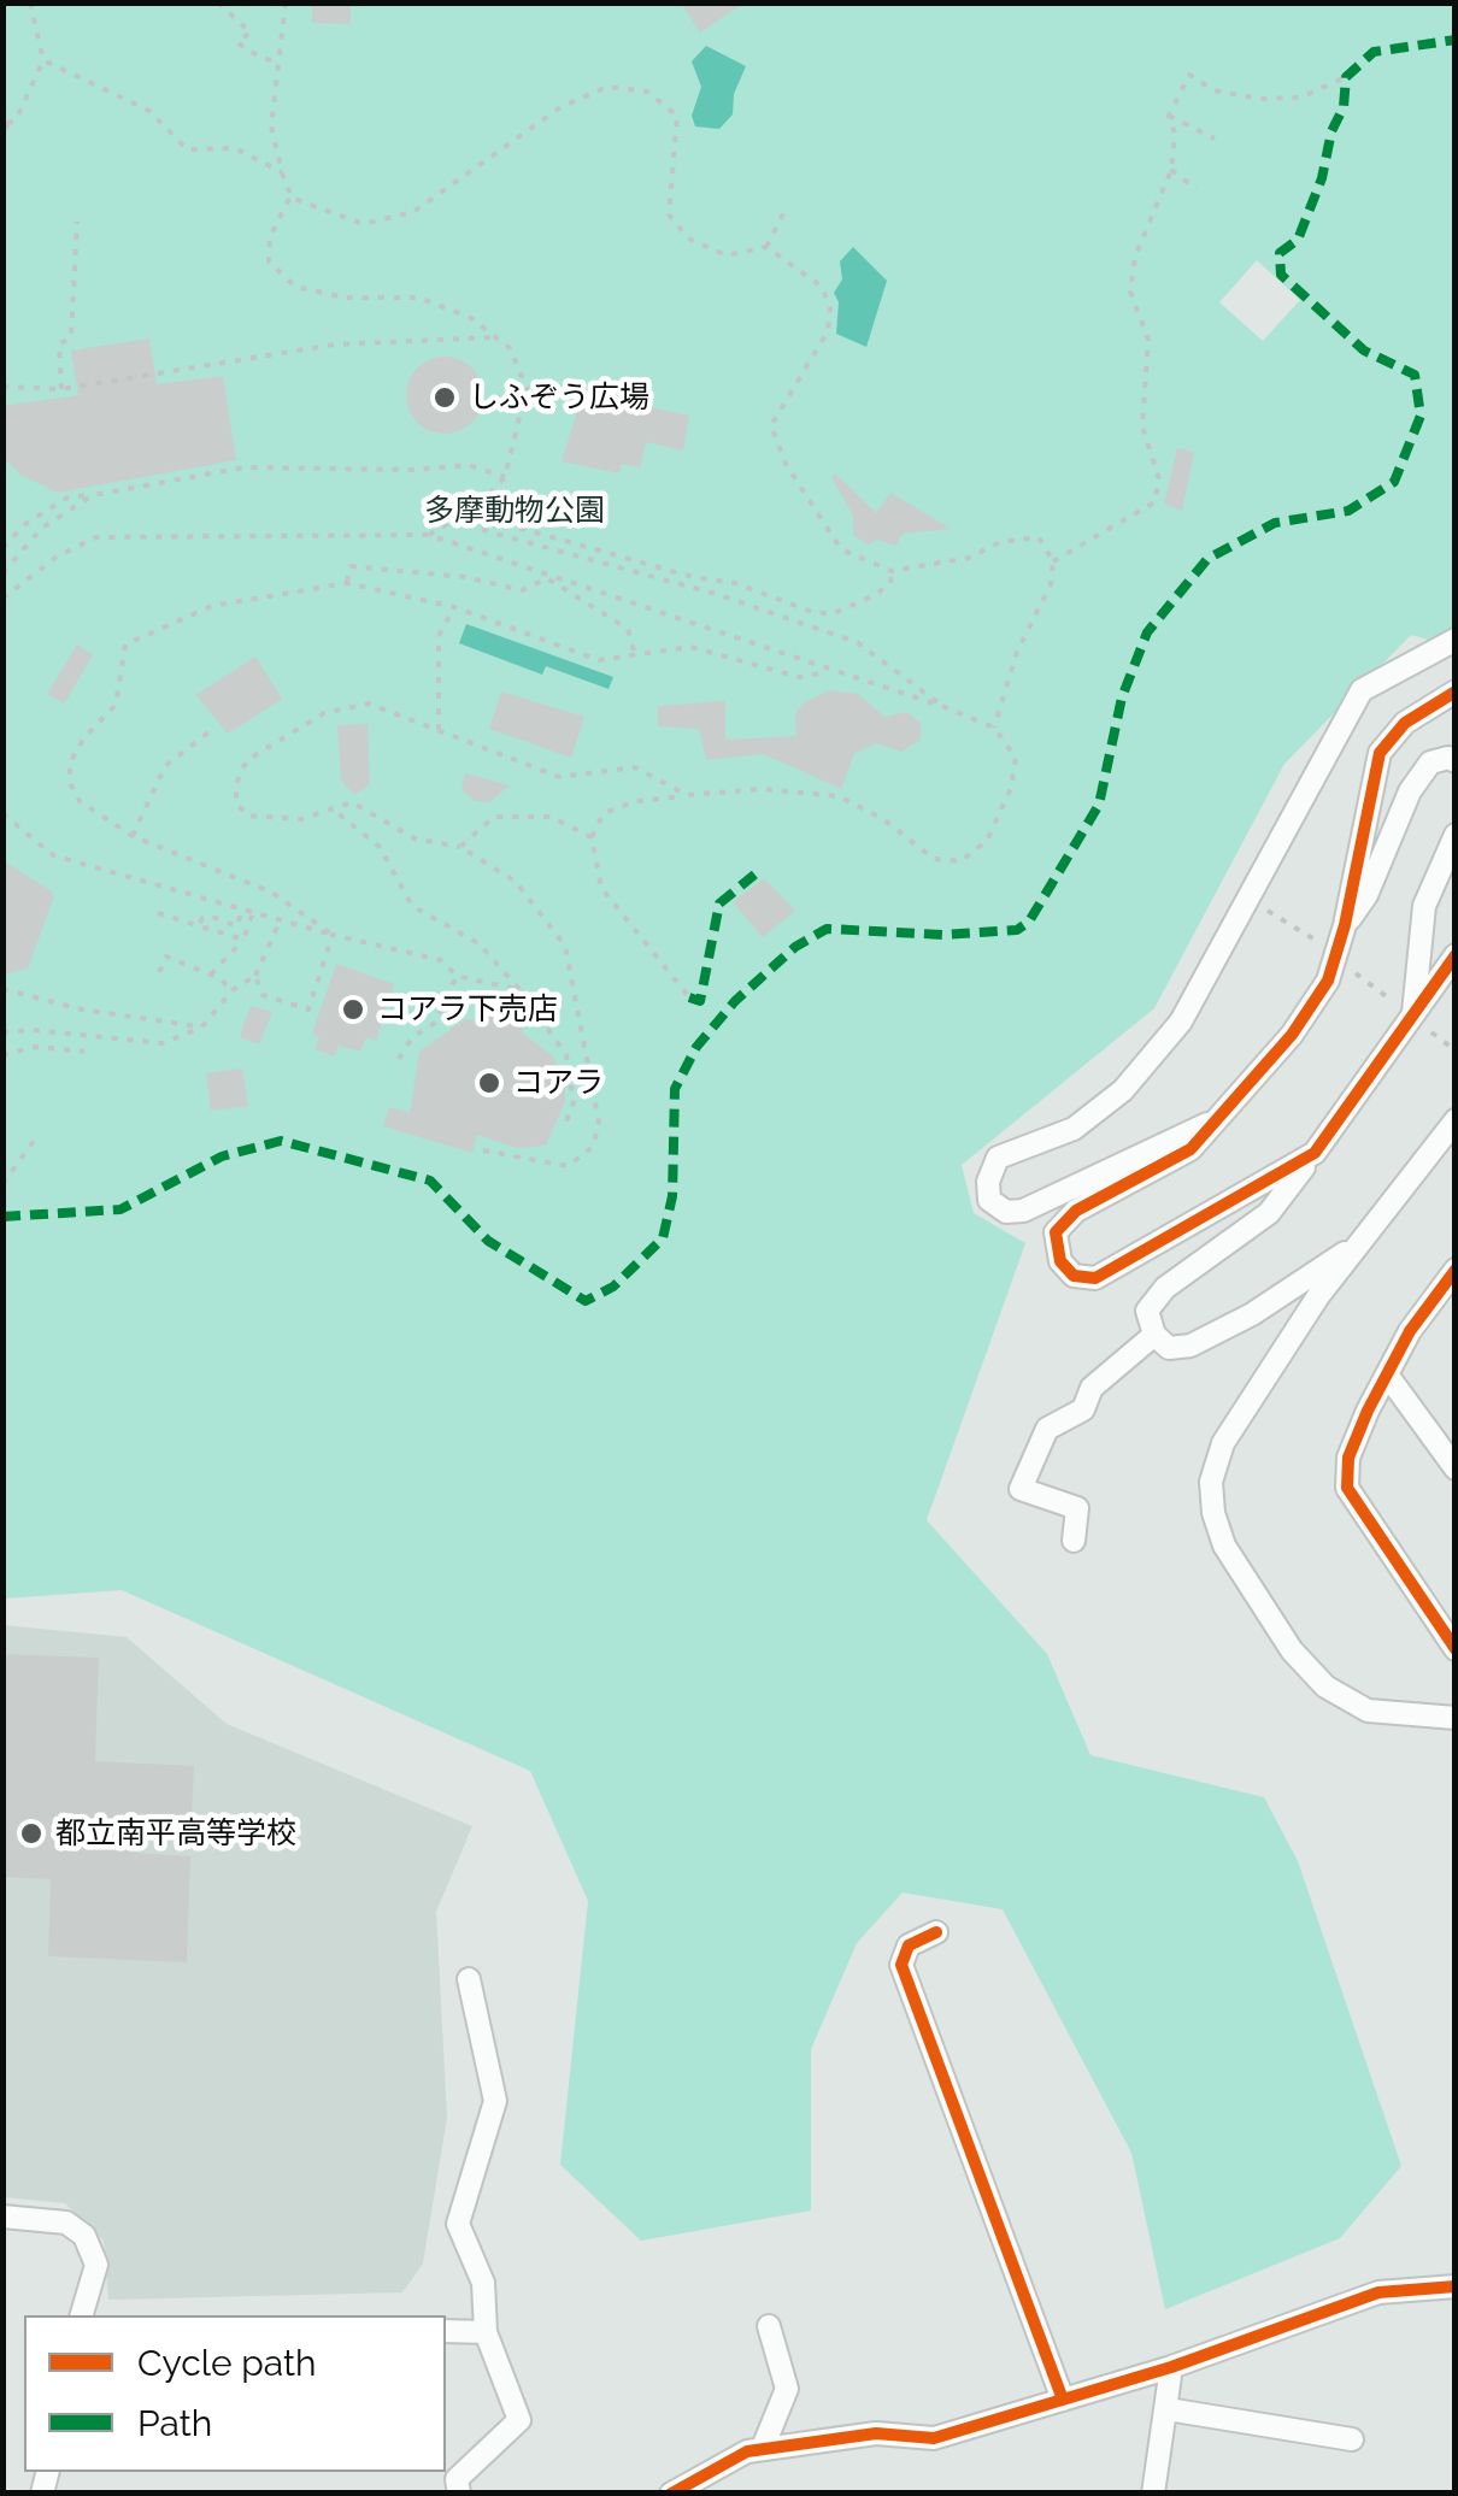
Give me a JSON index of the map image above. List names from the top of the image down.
{
  "parks": ["多摩動物公園"],
  "places": [
    "しふぞう広場",
    "コアラ下売店",
    "コアラ",
    "都立南平高等学校"
  ],
  "legend": ["Cycle path", "Path"]
}
